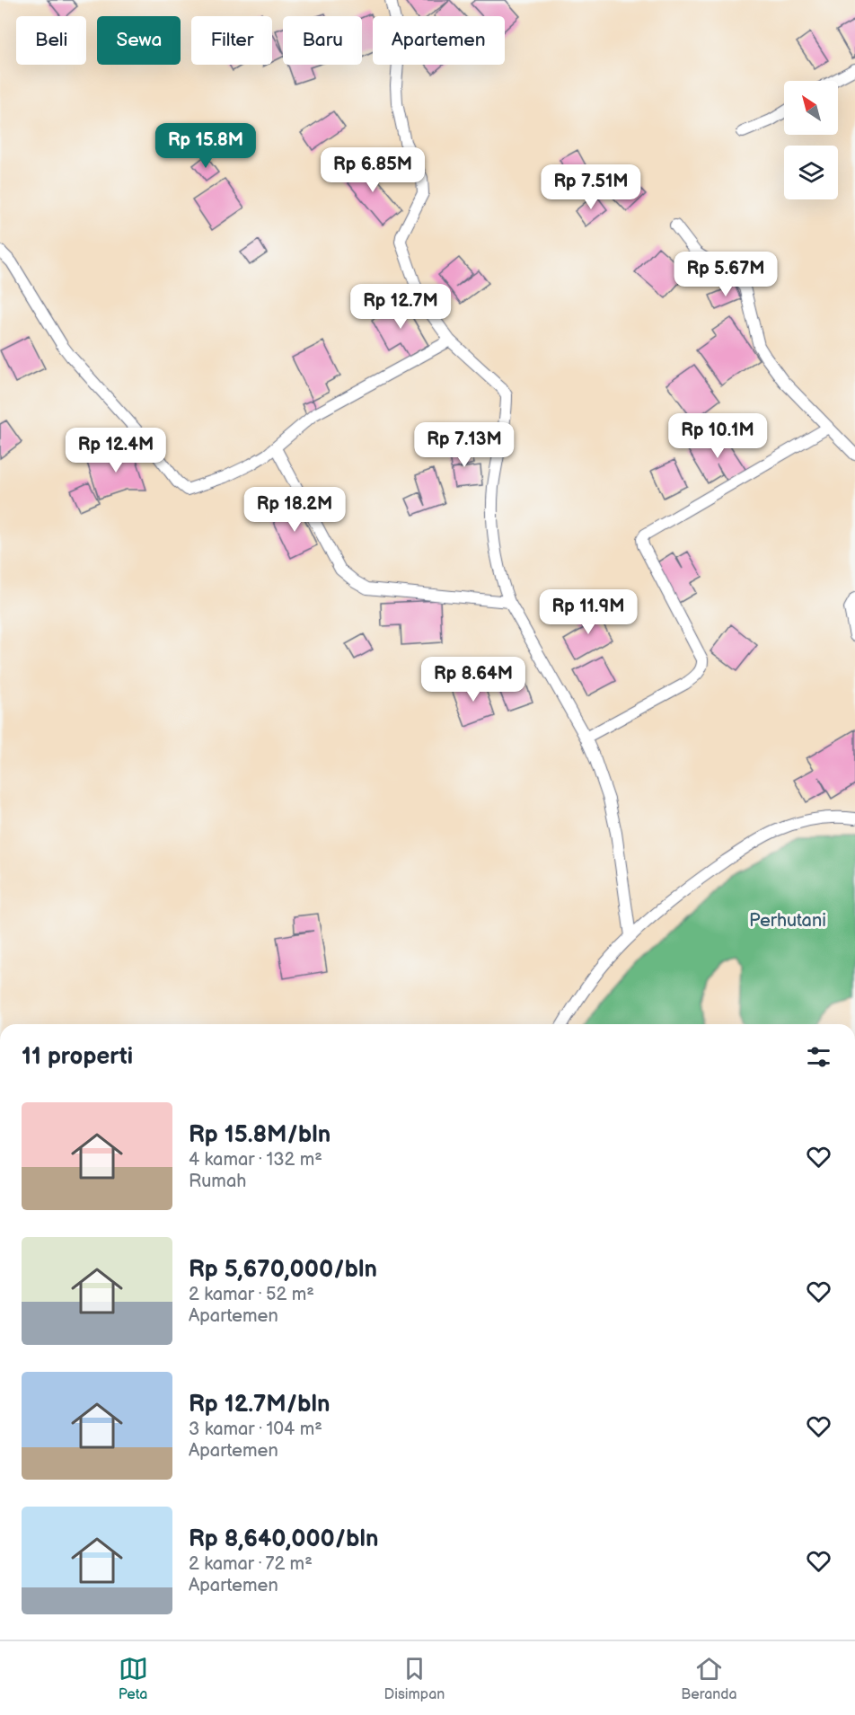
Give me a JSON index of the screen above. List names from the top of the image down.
{
  "parks": ["Perhutani"],
  "north": "top left",
  "page": {
    "chip": [
      "Beli",
      "Sewa",
      "Filter",
      "Baru",
      "Apartemen"
    ],
    "price": [
      "Rp 15.8M",
      "Rp 6.85M",
      "Rp 7.51M",
      "Rp 5.67M",
      "Rp 12.7M",
      "Rp 10.1M",
      "Rp 7.13M",
      "Rp 12.4M",
      "Rp 18.2M",
      "Rp 11.9M",
      "Rp 8.64M"
    ],
    "heading": "11 properti",
    "list": [
      {
        "name": "Rp 15.8M/bln",
        "note": "4 kamar · 132 m² · Rumah"
      },
      {
        "name": "Rp 5,670,000/bln",
        "note": "2 kamar · 52 m² · Apartemen"
      },
      {
        "name": "Rp 12.7M/bln",
        "note": "3 kamar · 104 m² · Apartemen"
      },
      {
        "name": "Rp 8,640,000/bln",
        "note": "2 kamar · 72 m² · Apartemen"
      }
    ],
    "tabs": ["Peta", "Disimpan", "Beranda"]
  }
}
